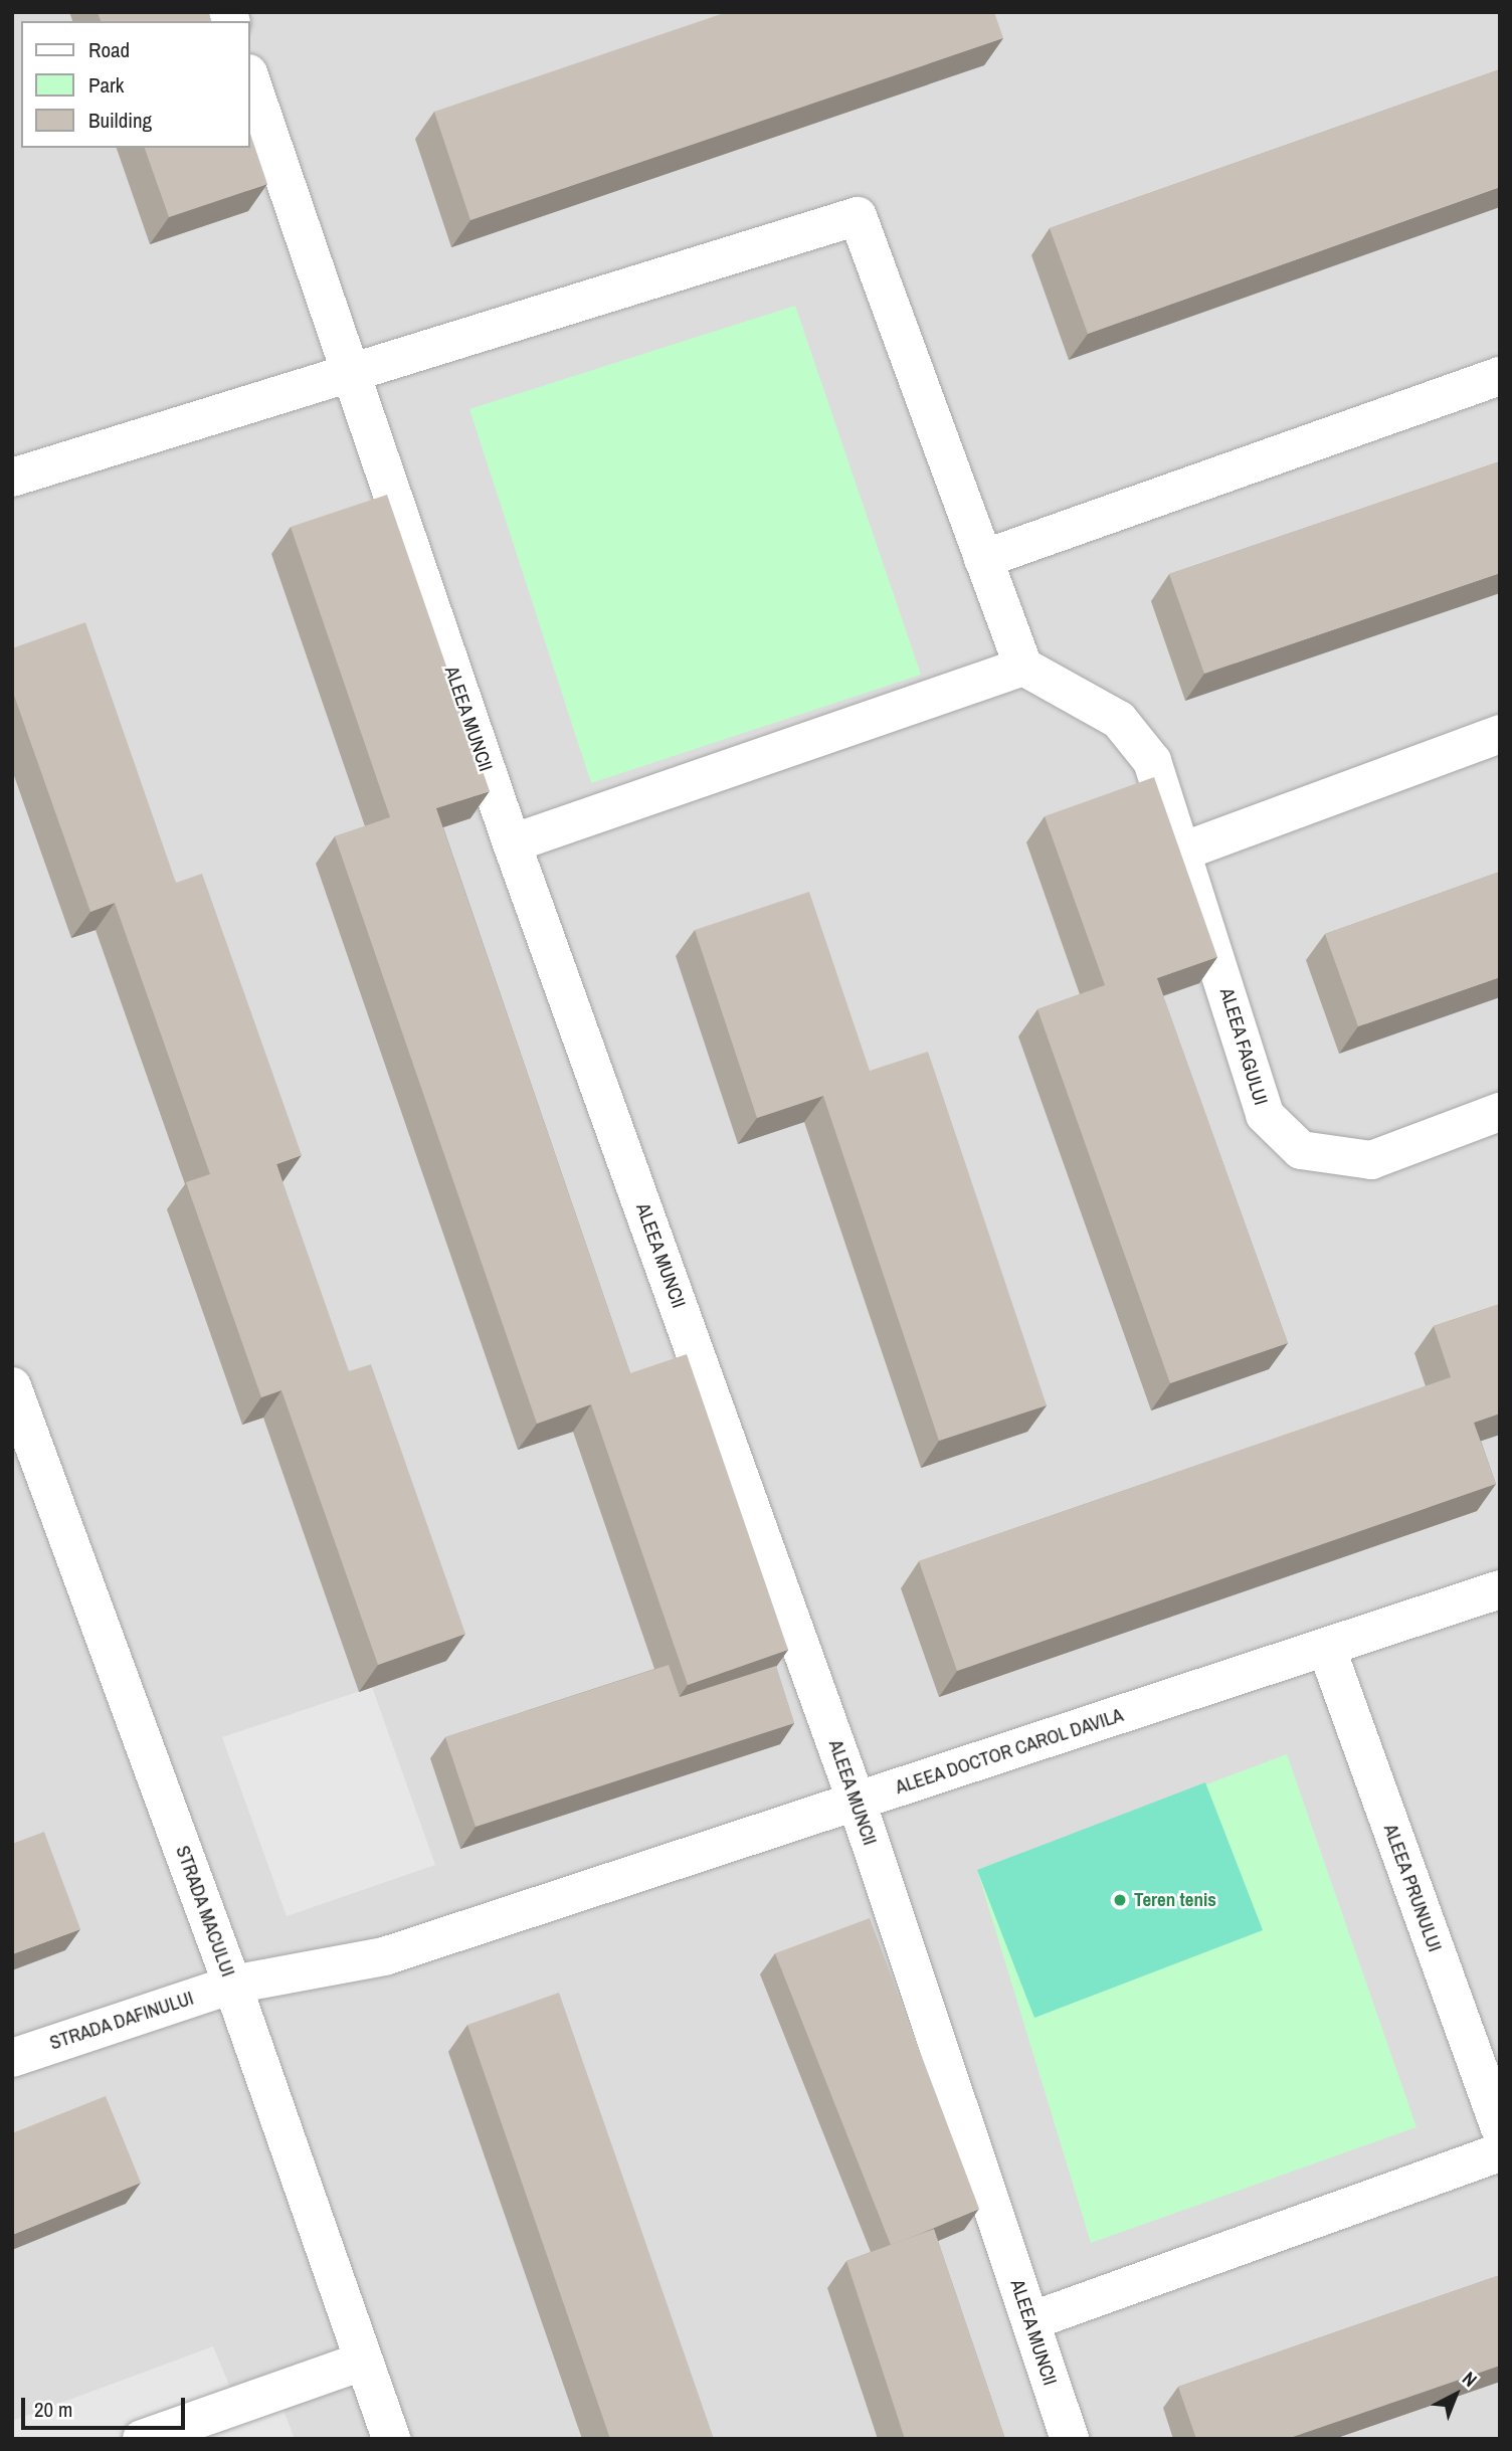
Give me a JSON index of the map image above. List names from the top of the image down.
{
  "streets": {
    "street": [
      "ALEEA MUNCII",
      "ALEEA FAGULUI",
      "ALEEA DOCTOR CAROL DAVILA",
      "ALEEA PRUNULUI",
      "STRADA MACULUI",
      "STRADA DAFINULUI"
    ]
  },
  "crossings": [
    ["ALEEA MUNCII", "ALEEA DOCTOR CAROL DAVILA"],
    ["ALEEA DOCTOR CAROL DAVILA", "ALEEA PRUNULUI"],
    ["ALEEA DOCTOR CAROL DAVILA", "STRADA MACULUI"],
    ["ALEEA DOCTOR CAROL DAVILA", "STRADA DAFINULUI"],
    ["STRADA MACULUI", "STRADA DAFINULUI"]
  ],
  "places": ["Teren tenis"],
  "legend": ["Road", "Park", "Building"],
  "scale_bar": "20 m",
  "north": "top right"
}
